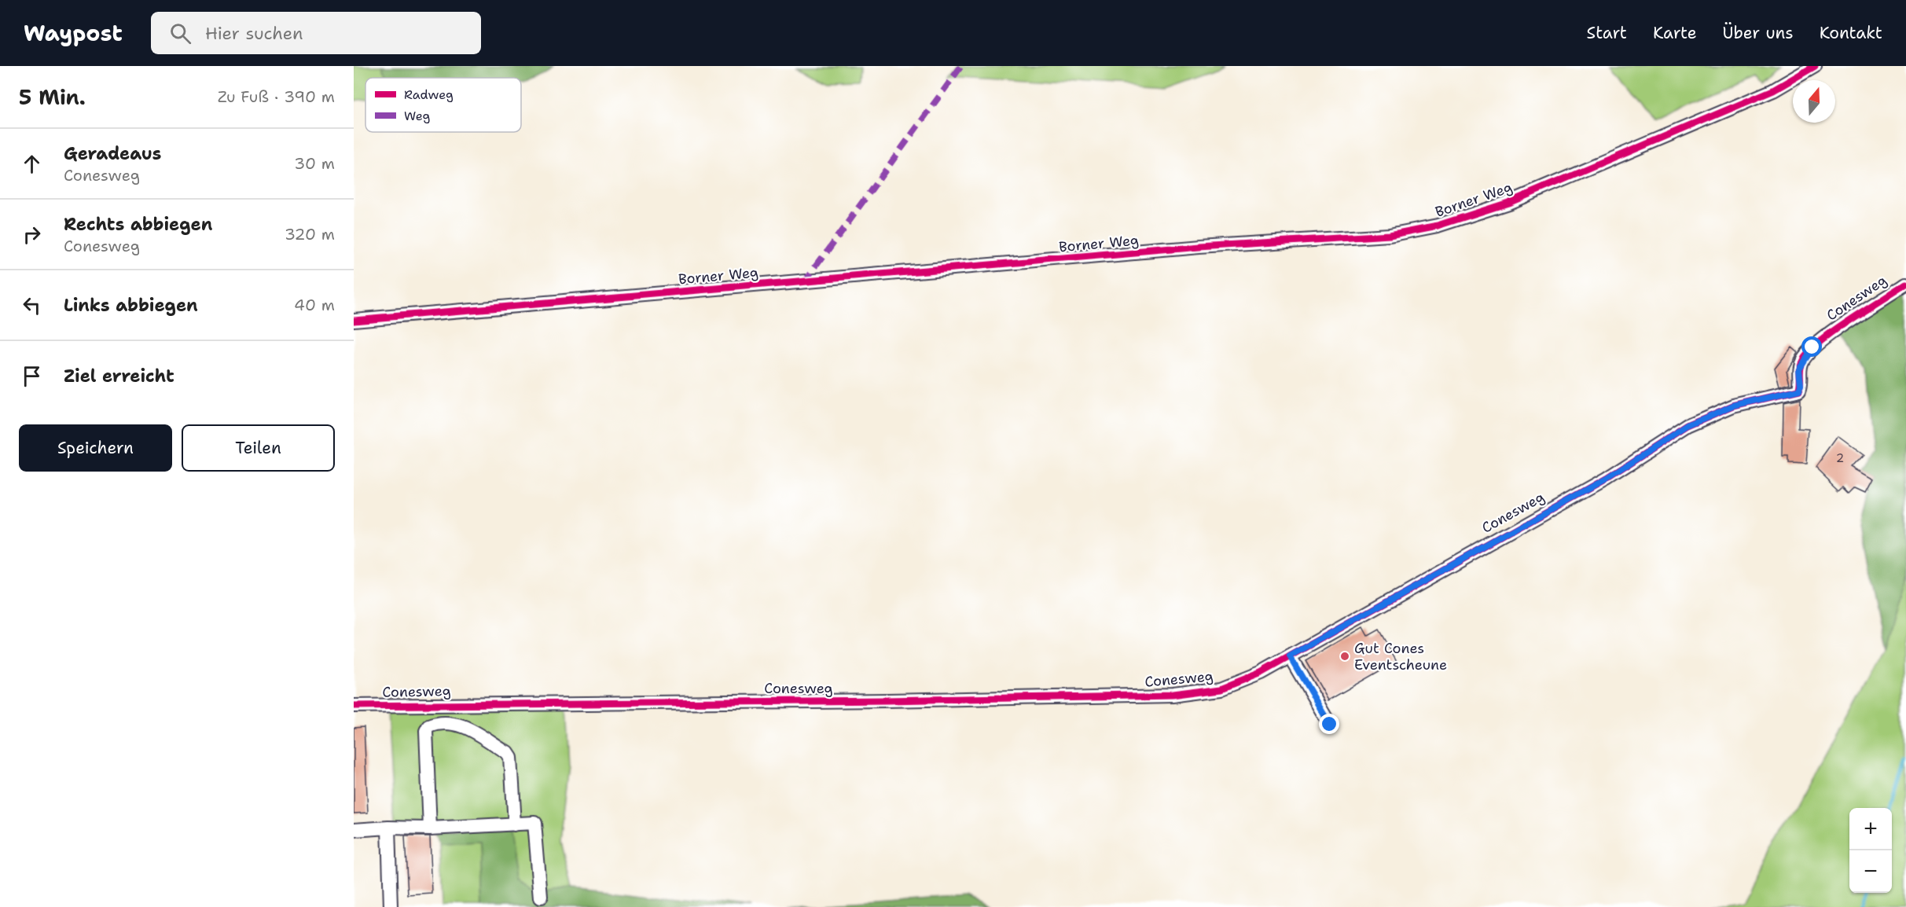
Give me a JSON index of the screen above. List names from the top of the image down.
{
  "streets": {
    "street": ["Borner Weg", "Conesweg"]
  },
  "places": ["Gut Cones Eventscheune"],
  "house_numbers": ["2"],
  "legend": ["Radweg", "Weg"],
  "north": "top",
  "page": {
    "header": "Waypost",
    "search": "Hier suchen",
    "nav": [
      "Start",
      "Karte",
      "Über uns",
      "Kontakt"
    ],
    "heading": ["5 Min.", "Zu Fuß · 390 m"],
    "list": [
      ["Geradeaus", "Conesweg", "30 m"],
      ["Rechts abbiegen", "Conesweg", "320 m"],
      ["Links abbiegen", "40 m"],
      "Ziel erreicht"
    ],
    "buttons": ["Speichern", "Teilen"],
    "map_buttons": ["+", "−"]
  }
}
